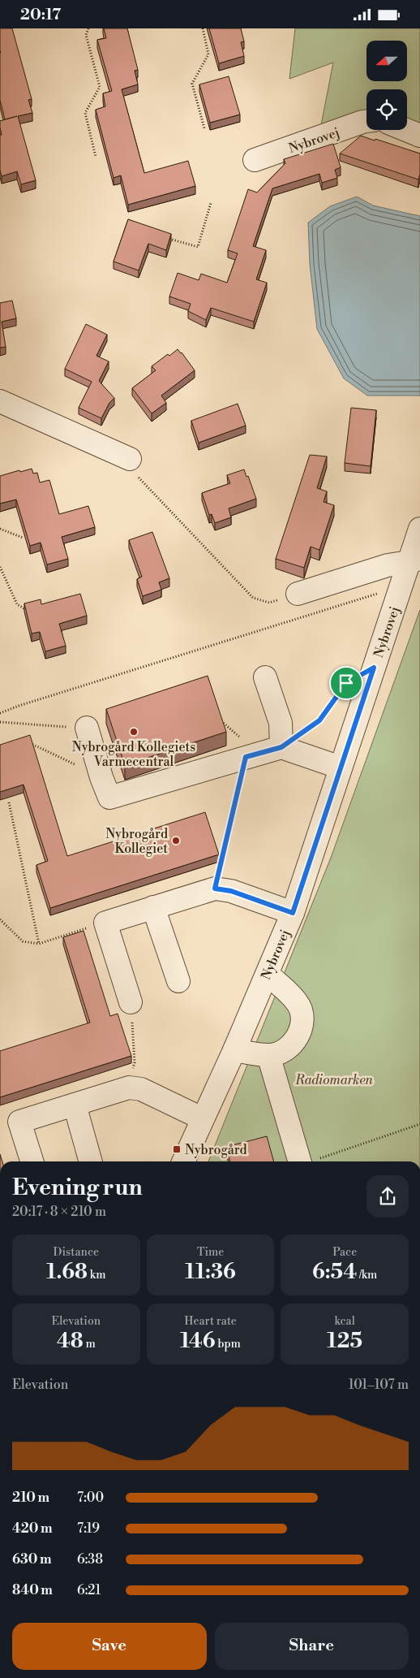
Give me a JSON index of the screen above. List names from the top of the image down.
{
  "streets": {
    "street": ["Nybrovej"]
  },
  "parks": ["Radiomarken"],
  "places": {
    "other": ["Nybrogård Kollegiets Varmecentral", "Nybrogård Kollegiet"],
    "transit": ["Nybrogård"]
  },
  "north": "left",
  "page": {
    "status": "20:17",
    "heading": ["Evening run", "20:17 · 8 × 210 m"],
    "stats": [
      ["Distance", "1.68 km"],
      ["Time", "11:36"],
      ["Pace", "6:54 /km"],
      ["Elevation", "48 m"],
      ["Heart rate", "146 bpm"],
      ["kcal", "125"]
    ],
    "chart": ["Elevation", "101–107 m"],
    "list": [
      {
        "name": "210 m",
        "note": "7:00"
      },
      {
        "name": "420 m",
        "note": "7:19"
      },
      {
        "name": "630 m",
        "note": "6:38"
      },
      {
        "name": "840 m",
        "note": "6:21"
      }
    ],
    "buttons": ["Save", "Share"]
  }
}
